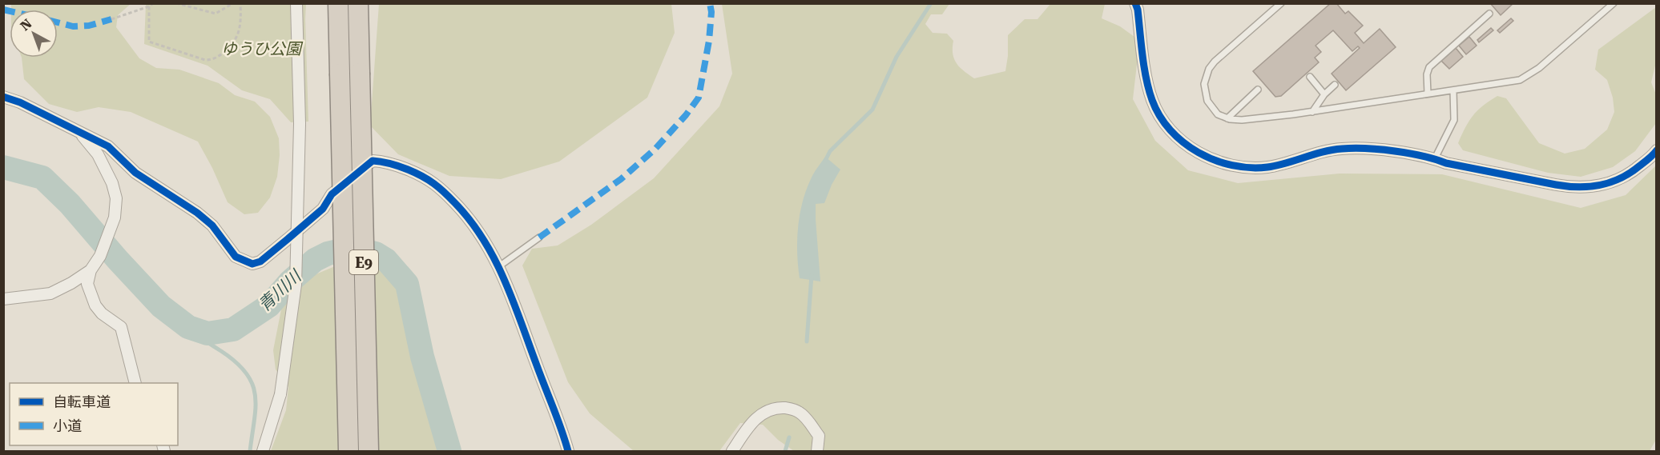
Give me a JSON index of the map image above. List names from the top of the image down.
{
  "streets": {
    "highway": ["E9"]
  },
  "water": ["青川川"],
  "parks": ["ゆうひ公園"],
  "legend": ["自転車道", "小道"],
  "north": "top left"
}
